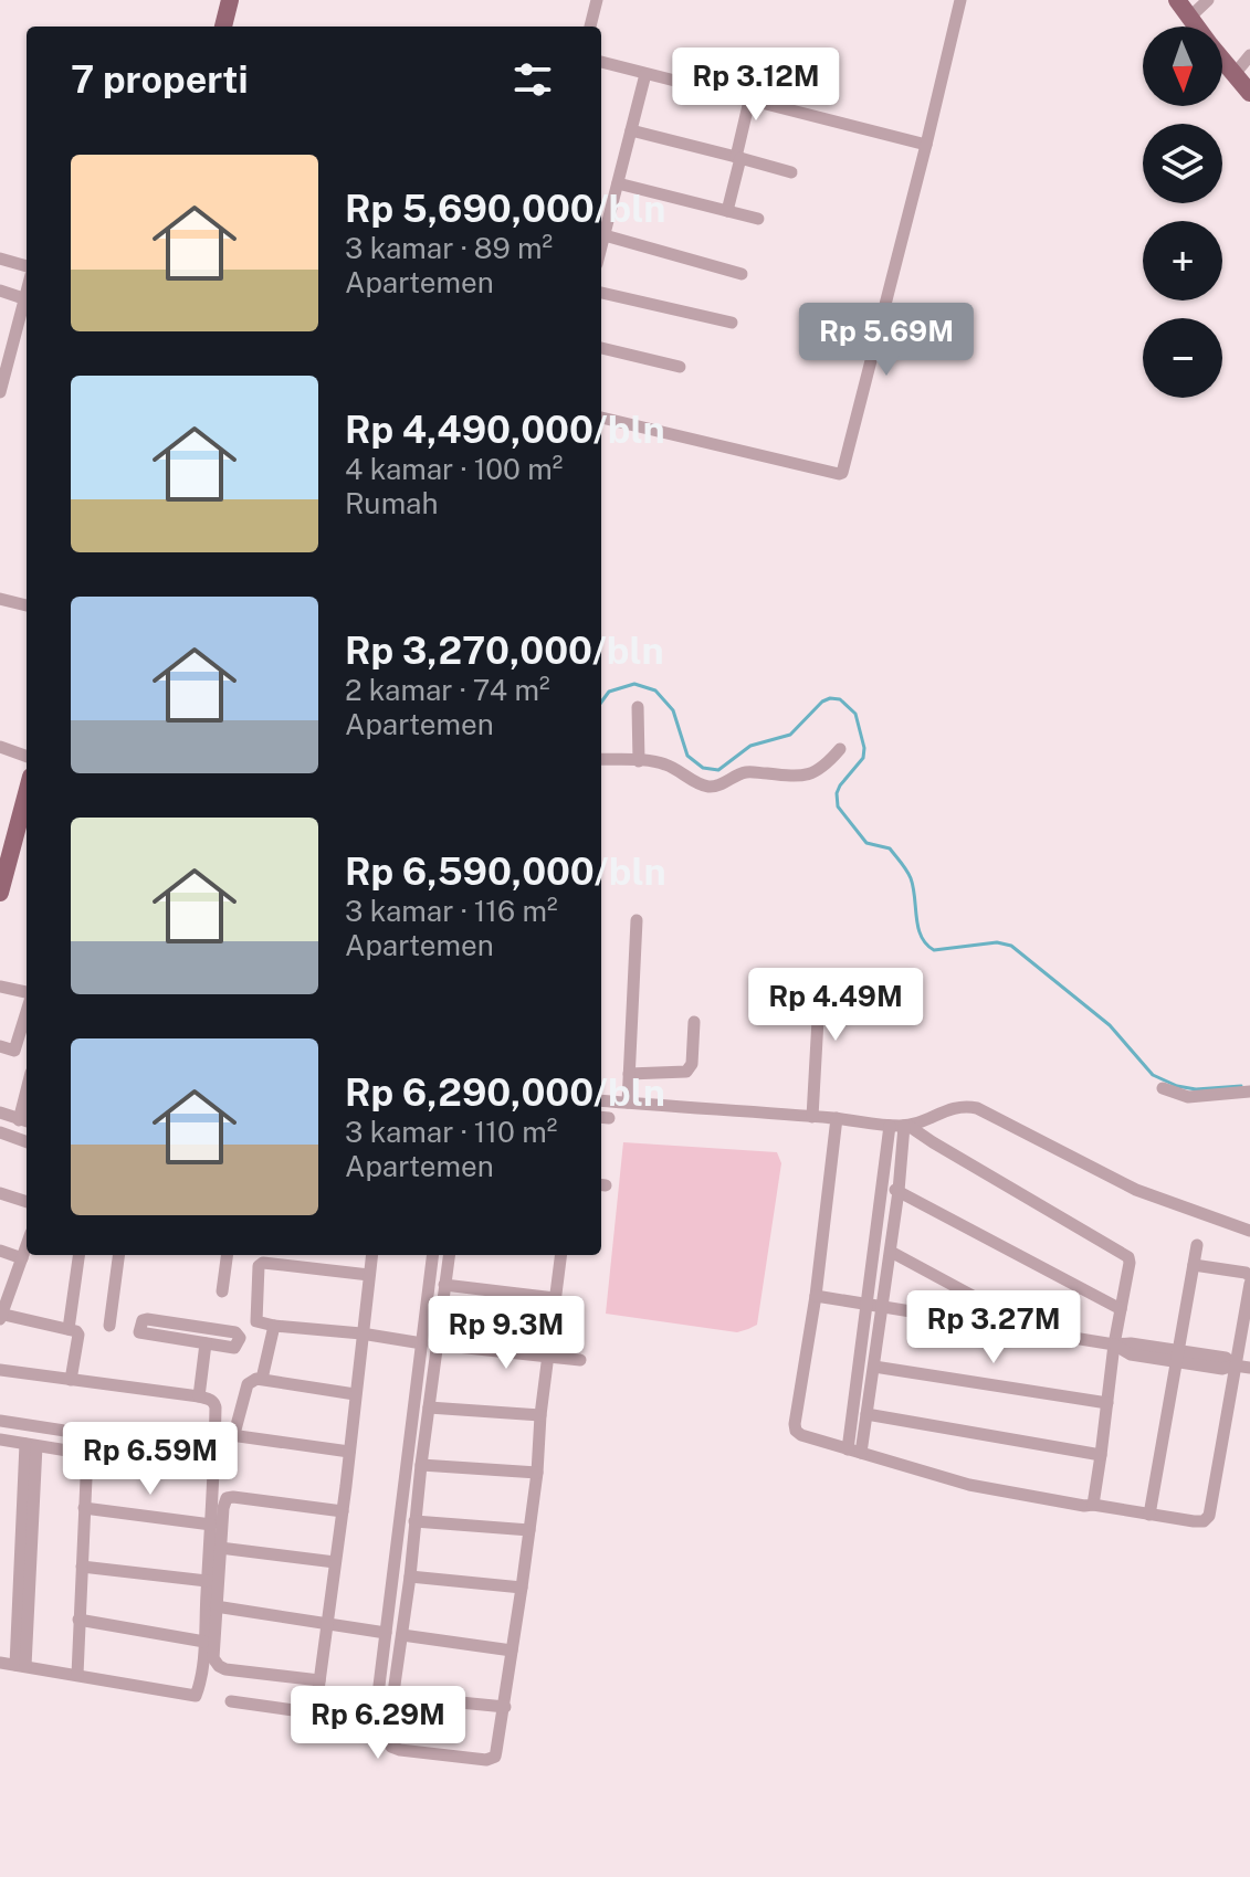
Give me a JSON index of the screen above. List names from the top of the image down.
{
  "north": "bottom",
  "page": {
    "map_buttons": ["+", "−"],
    "heading": "7 properti",
    "price": [
      "Rp 3.12M",
      "Rp 5.69M",
      "Rp 4.49M",
      "Rp 3.27M",
      "Rp 9.3M",
      "Rp 6.59M",
      "Rp 6.29M"
    ],
    "list": [
      {
        "name": "Rp 5,690,000/bln",
        "note": "3 kamar · 89 m² · Apartemen"
      },
      {
        "name": "Rp 4,490,000/bln",
        "note": "4 kamar · 100 m² · Rumah"
      },
      {
        "name": "Rp 3,270,000/bln",
        "note": "2 kamar · 74 m² · Apartemen"
      },
      {
        "name": "Rp 6,590,000/bln",
        "note": "3 kamar · 116 m² · Apartemen"
      },
      {
        "name": "Rp 6,290,000/bln",
        "note": "3 kamar · 110 m² · Apartemen"
      }
    ]
  }
}
